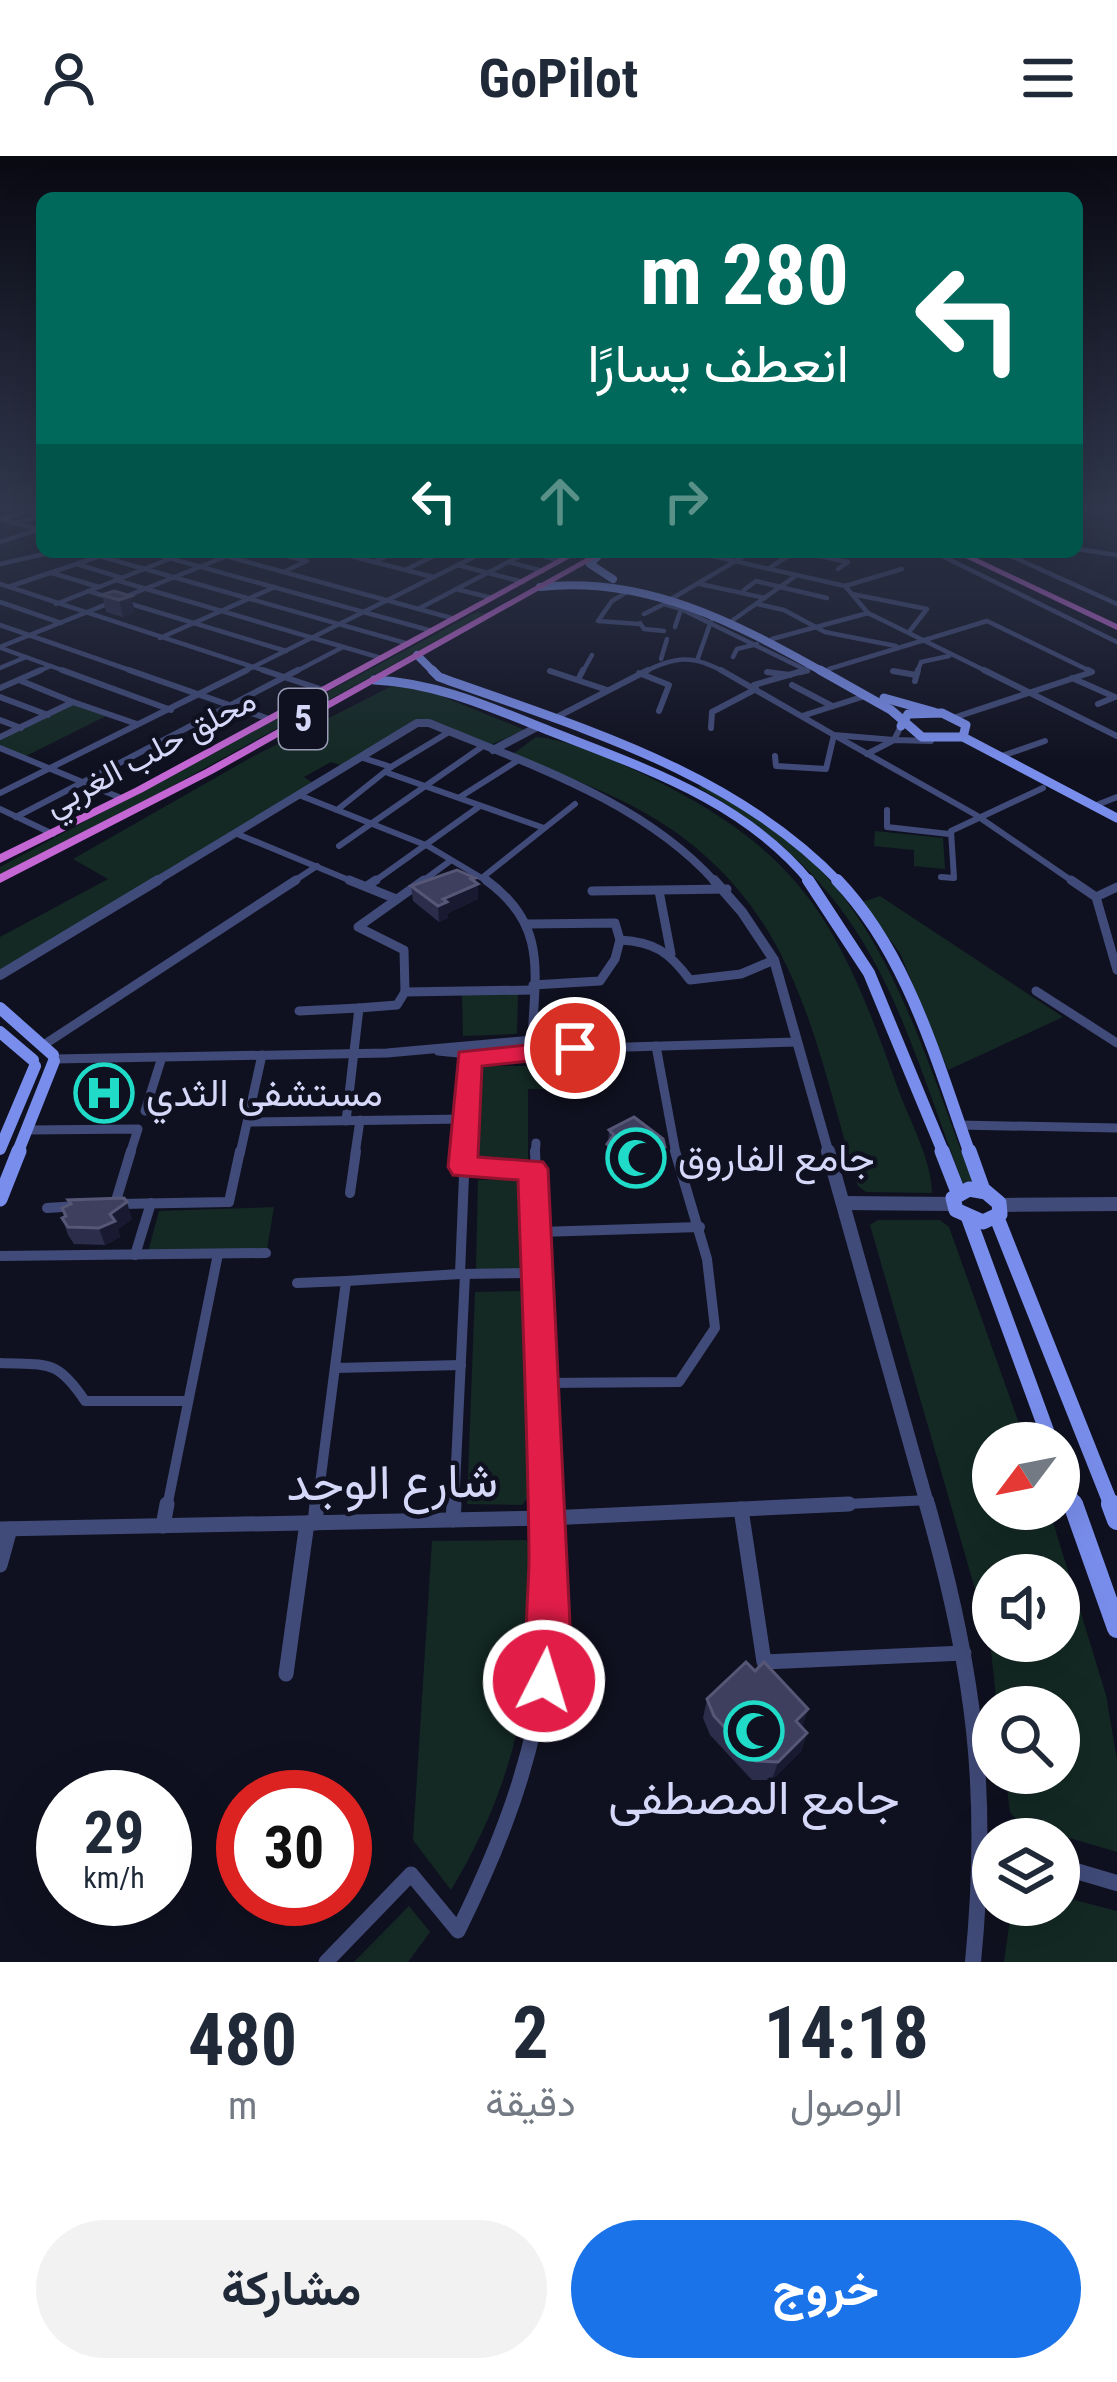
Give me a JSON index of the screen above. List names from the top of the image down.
{
  "streets": {
    "highway": ["5", "محلق حلب الغربي"],
    "street": ["شارع الوجد"]
  },
  "places": {
    "hospital": ["مستشفى الثدي"],
    "mosque": ["جامع الفاروق", "جامع المصطفى"]
  },
  "north": "bottom left",
  "page": {
    "header": "GoPilot",
    "turn": ["280 m", "انعطف يسارًا"],
    "speed": "29 km/h",
    "limit": "30",
    "eta": [
      "14:18",
      "الوصول",
      "2",
      "دقيقة",
      "480",
      "m"
    ],
    "buttons": ["خروج", "مشاركة"]
  }
}
